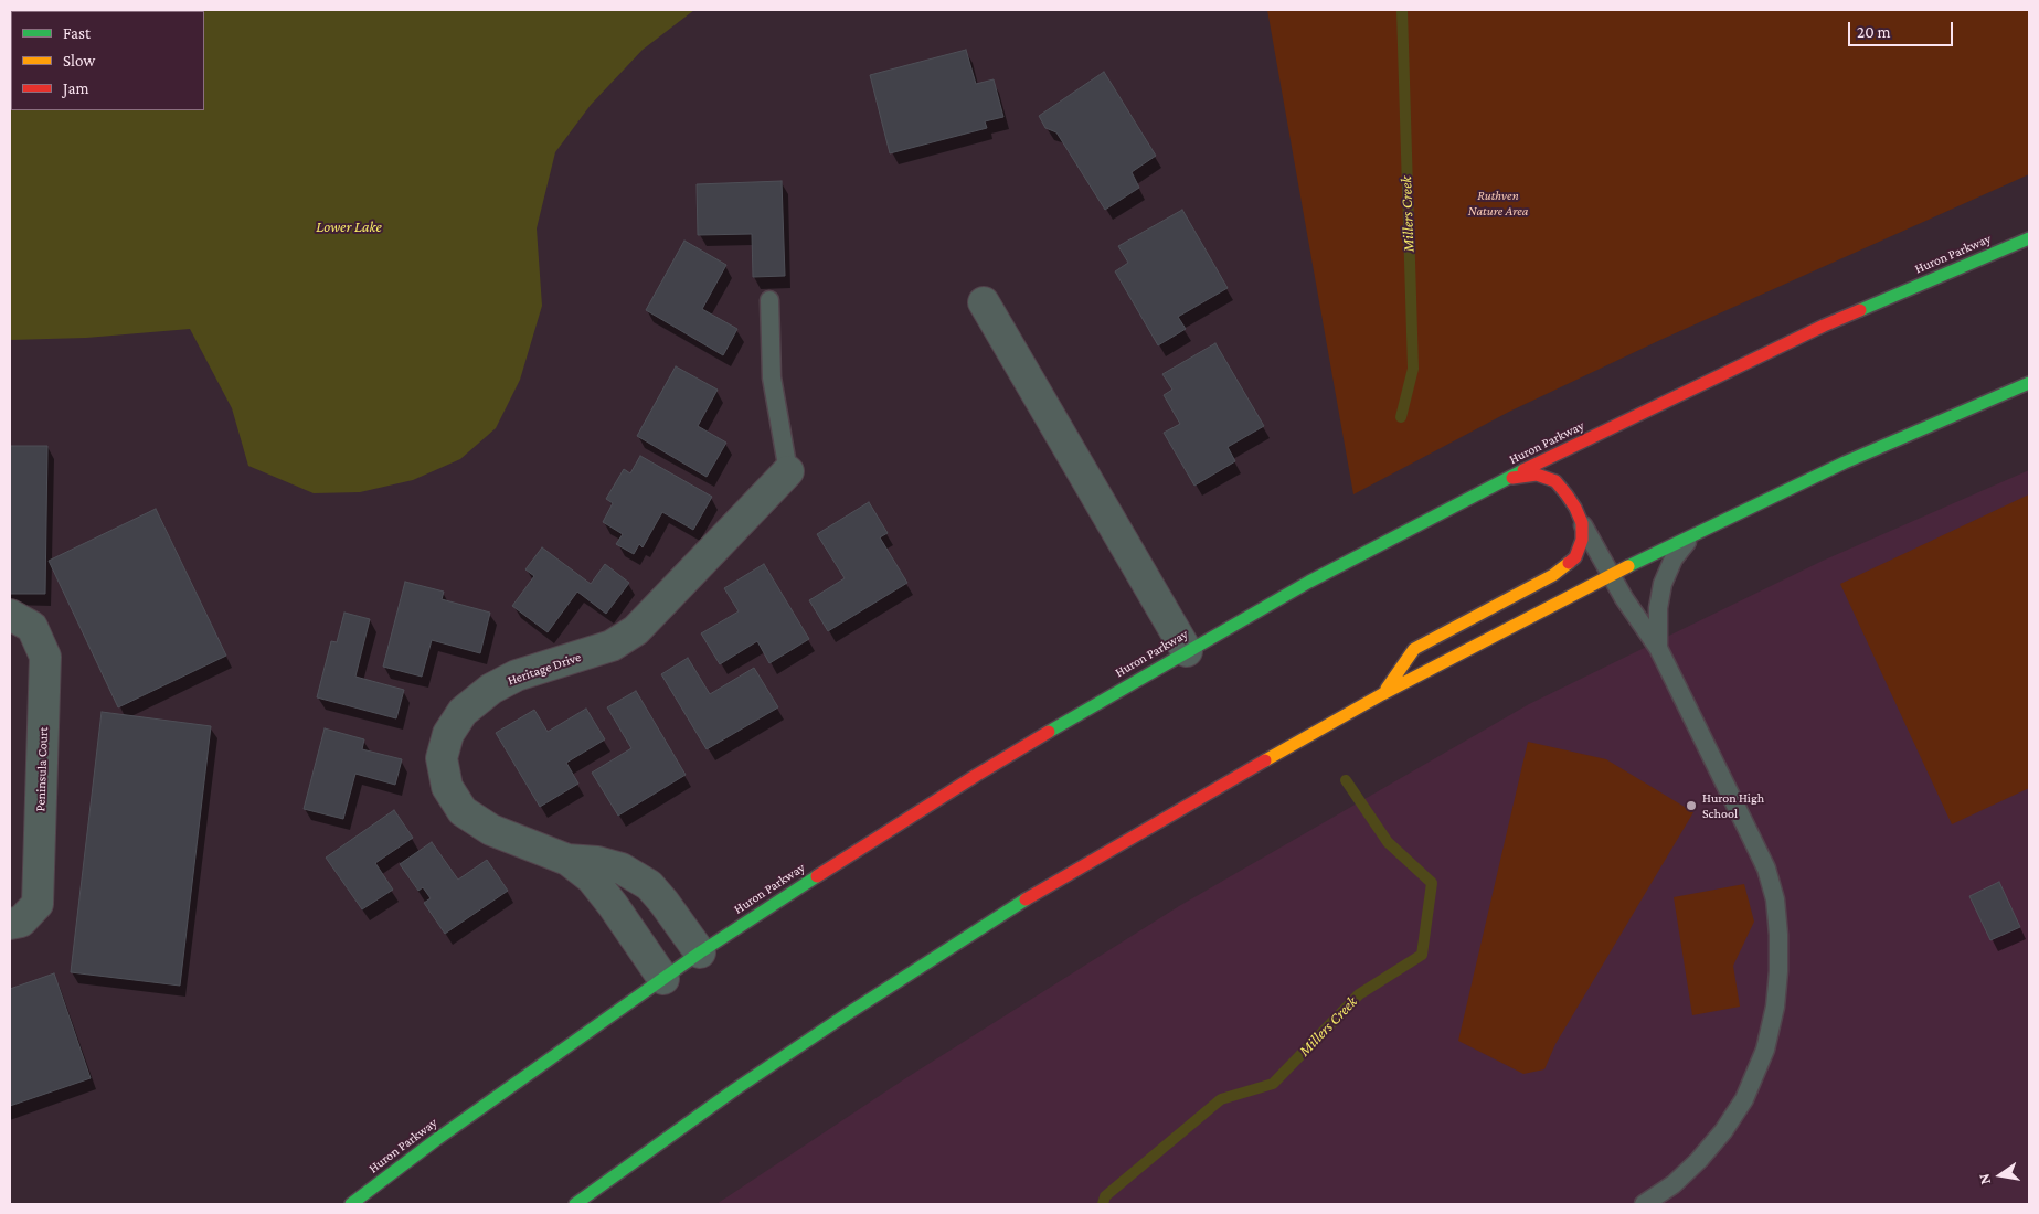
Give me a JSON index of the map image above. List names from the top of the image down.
{
  "streets": {
    "main road": ["Huron Parkway"],
    "street": ["Heritage Drive", "Peninsula Court"]
  },
  "crossings": [
    ["Huron Parkway", "Heritage Drive"]
  ],
  "water": ["Millers Creek", "Lower Lake"],
  "parks": ["Ruthven Nature Area"],
  "places": ["Huron High School"],
  "legend": ["Fast", "Slow", "Jam"],
  "scale_bar": "20 m",
  "north": "left"
}
